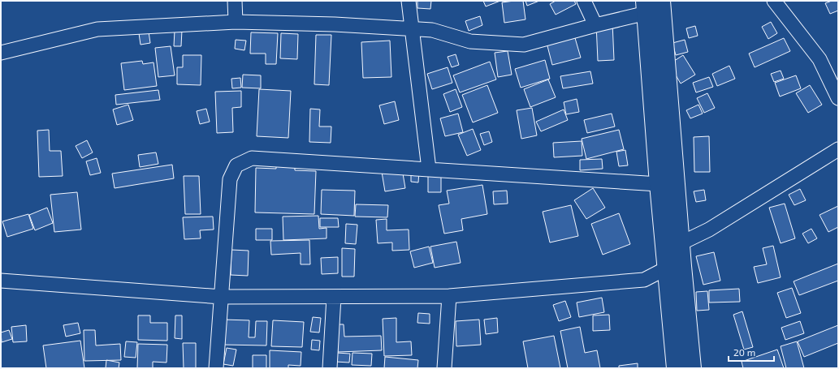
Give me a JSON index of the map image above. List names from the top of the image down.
{
  "scale_bar": "20 m"
}
